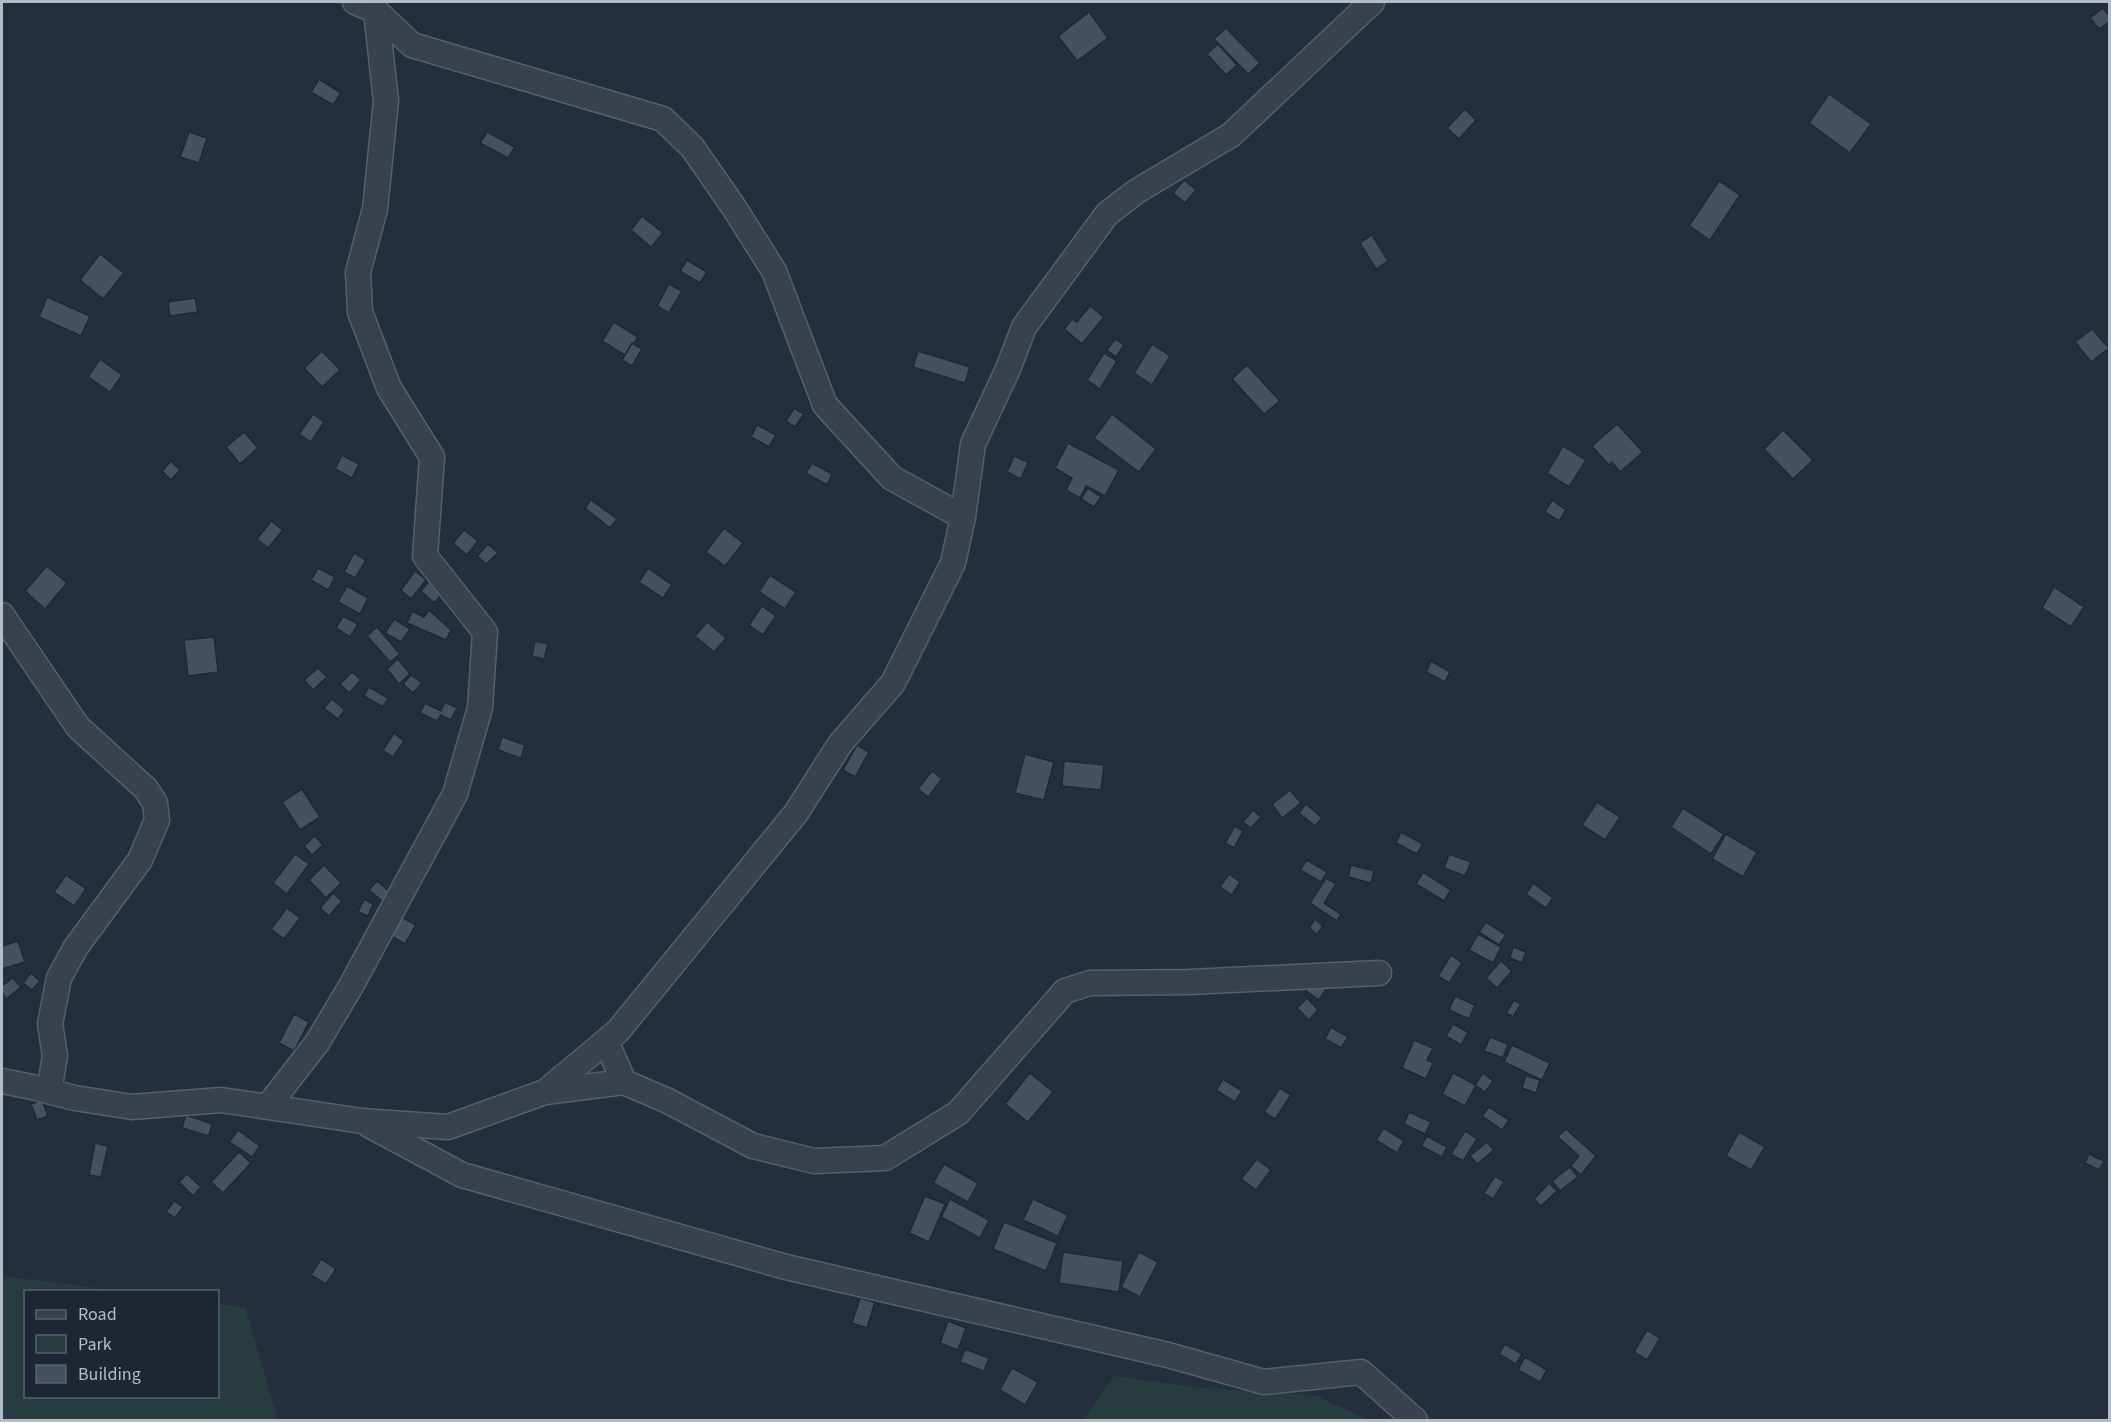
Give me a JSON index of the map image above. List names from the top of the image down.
{
  "legend": ["Road", "Park", "Building"]
}
